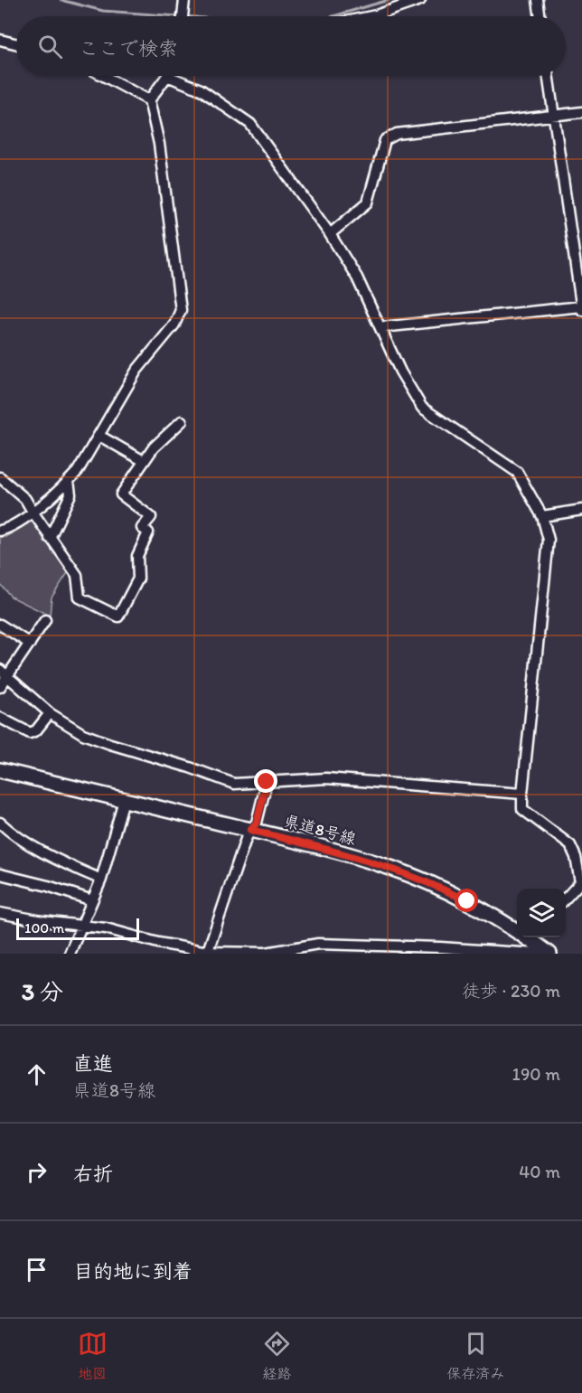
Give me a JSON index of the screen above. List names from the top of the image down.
{
  "streets": {
    "main road": ["県道8号線"]
  },
  "scale_bar": "100 m",
  "page": {
    "search": "ここで検索",
    "scale": "100 m",
    "heading": ["3 分", "徒歩 · 230 m"],
    "list": [
      ["直進", "県道8号線", "190 m"],
      ["右折", "40 m"],
      "目的地に到着"
    ],
    "nav": ["地図", "経路", "保存済み"]
  }
}
